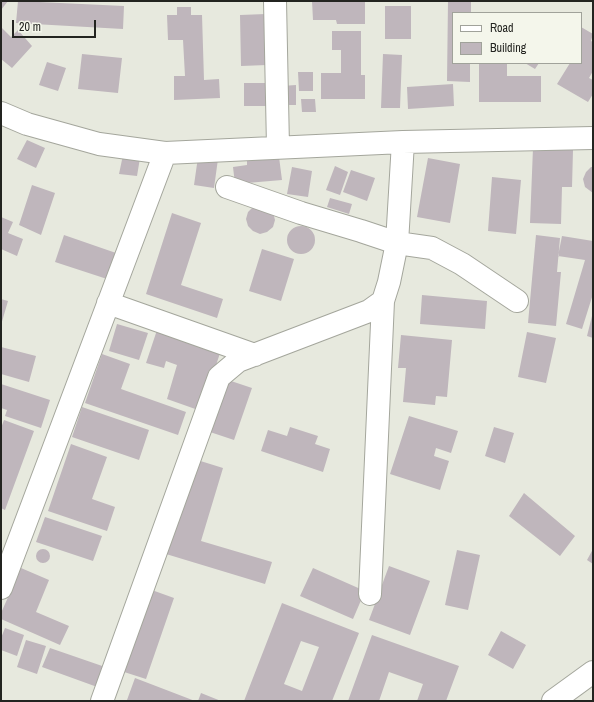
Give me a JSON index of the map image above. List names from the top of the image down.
{
  "legend": ["Road", "Building"],
  "scale_bar": "20 m"
}
